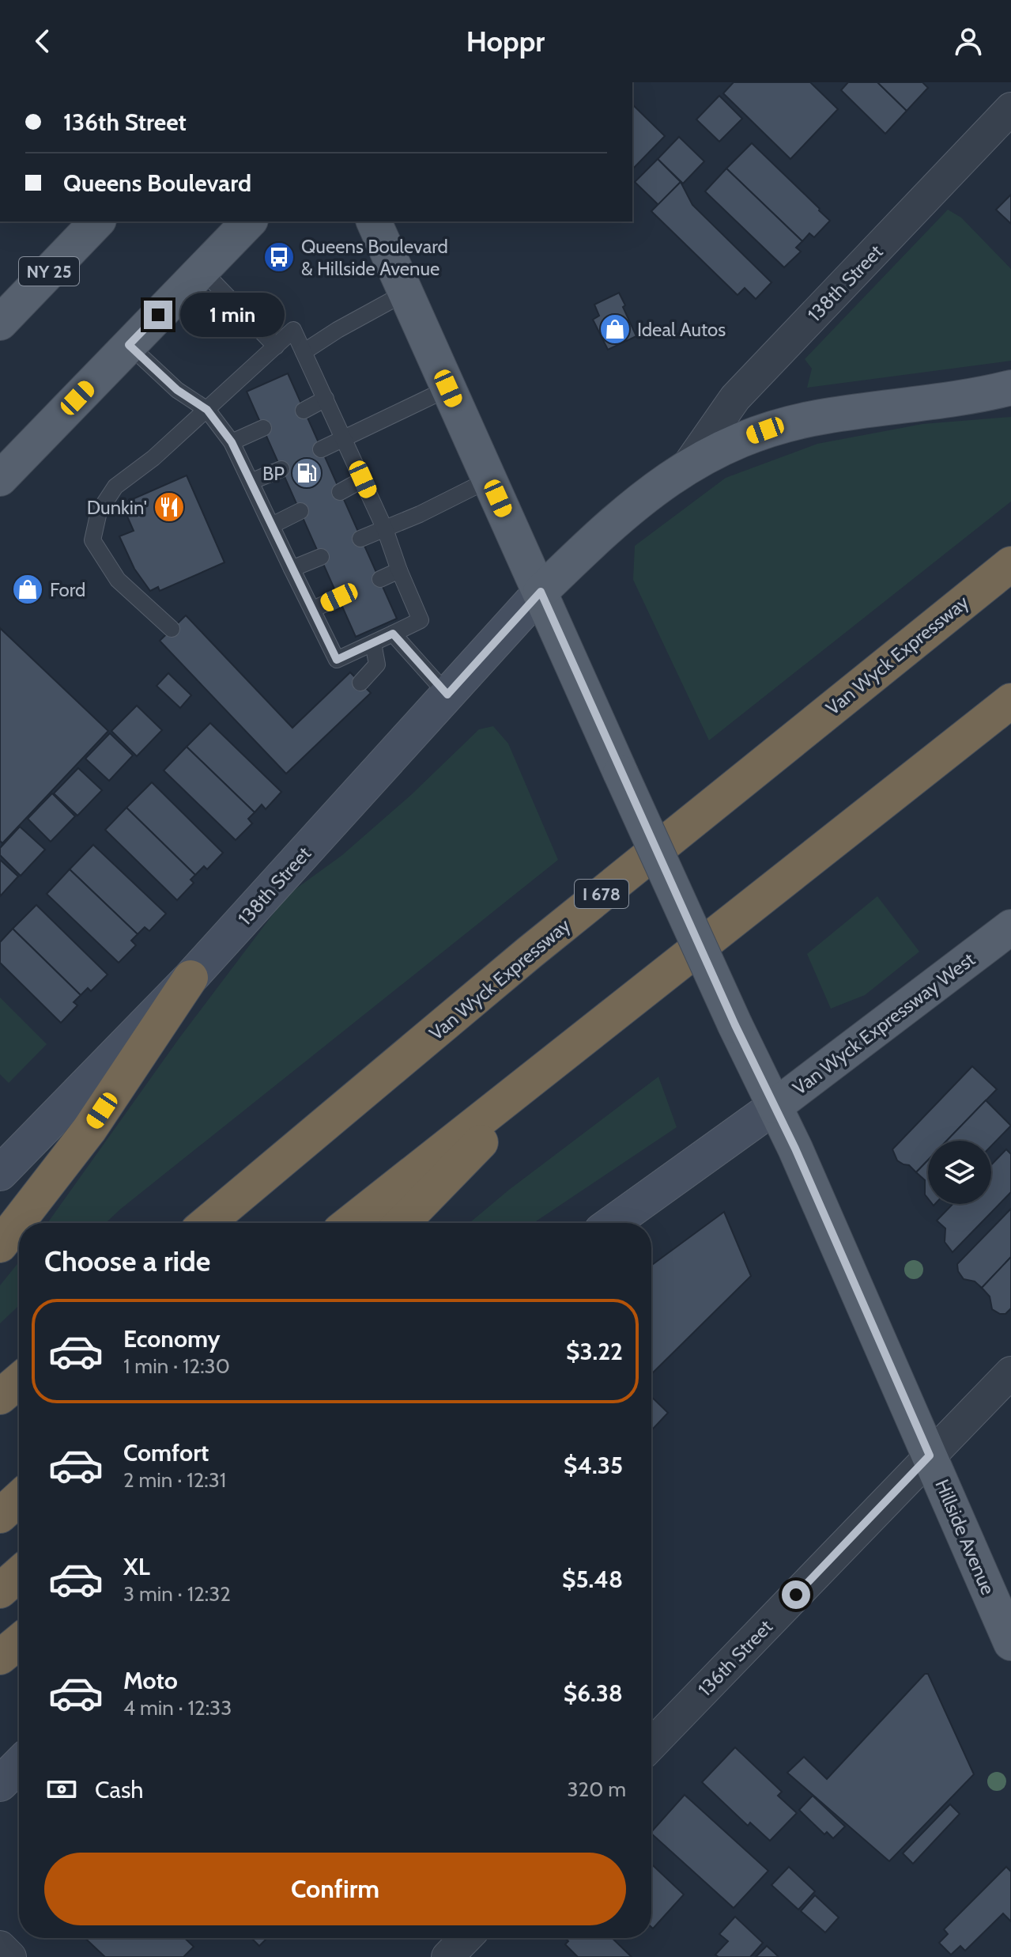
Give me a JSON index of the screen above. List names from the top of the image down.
{
  "streets": {
    "highway": ["Van Wyck Expressway", "I 678"],
    "main road": [
      "NY 25",
      "138th Street",
      "Van Wyck Expressway West",
      "Hillside Avenue"
    ],
    "street": ["136th Street"]
  },
  "crossings": [
    ["138th Street", "Hillside Avenue"],
    ["Van Wyck Expressway West", "Hillside Avenue"],
    ["Hillside Avenue", "136th Street"]
  ],
  "places": {
    "bus stop": ["Queens Boulevard & Hillside Avenue"],
    "shop": ["Ideal Autos", "Ford"],
    "fuel station": ["BP"],
    "restaurant": ["Dunkin'"]
  },
  "page": {
    "header": "Hoppr",
    "banner": ["136th Street", "Queens Boulevard"],
    "bubble": "1 min",
    "heading": "Choose a ride",
    "list": [
      {
        "name": "Economy",
        "note": "1 min · 12:30",
        "value": "$3.22"
      },
      {
        "name": "Comfort",
        "note": "2 min · 12:31",
        "value": "$4.35"
      },
      {
        "name": "XL",
        "note": "3 min · 12:32",
        "value": "$5.48"
      },
      {
        "name": "Moto",
        "note": "4 min · 12:33",
        "value": "$6.38"
      }
    ],
    "pay": ["Cash", "320 m"],
    "buttons": "Confirm"
  }
}
